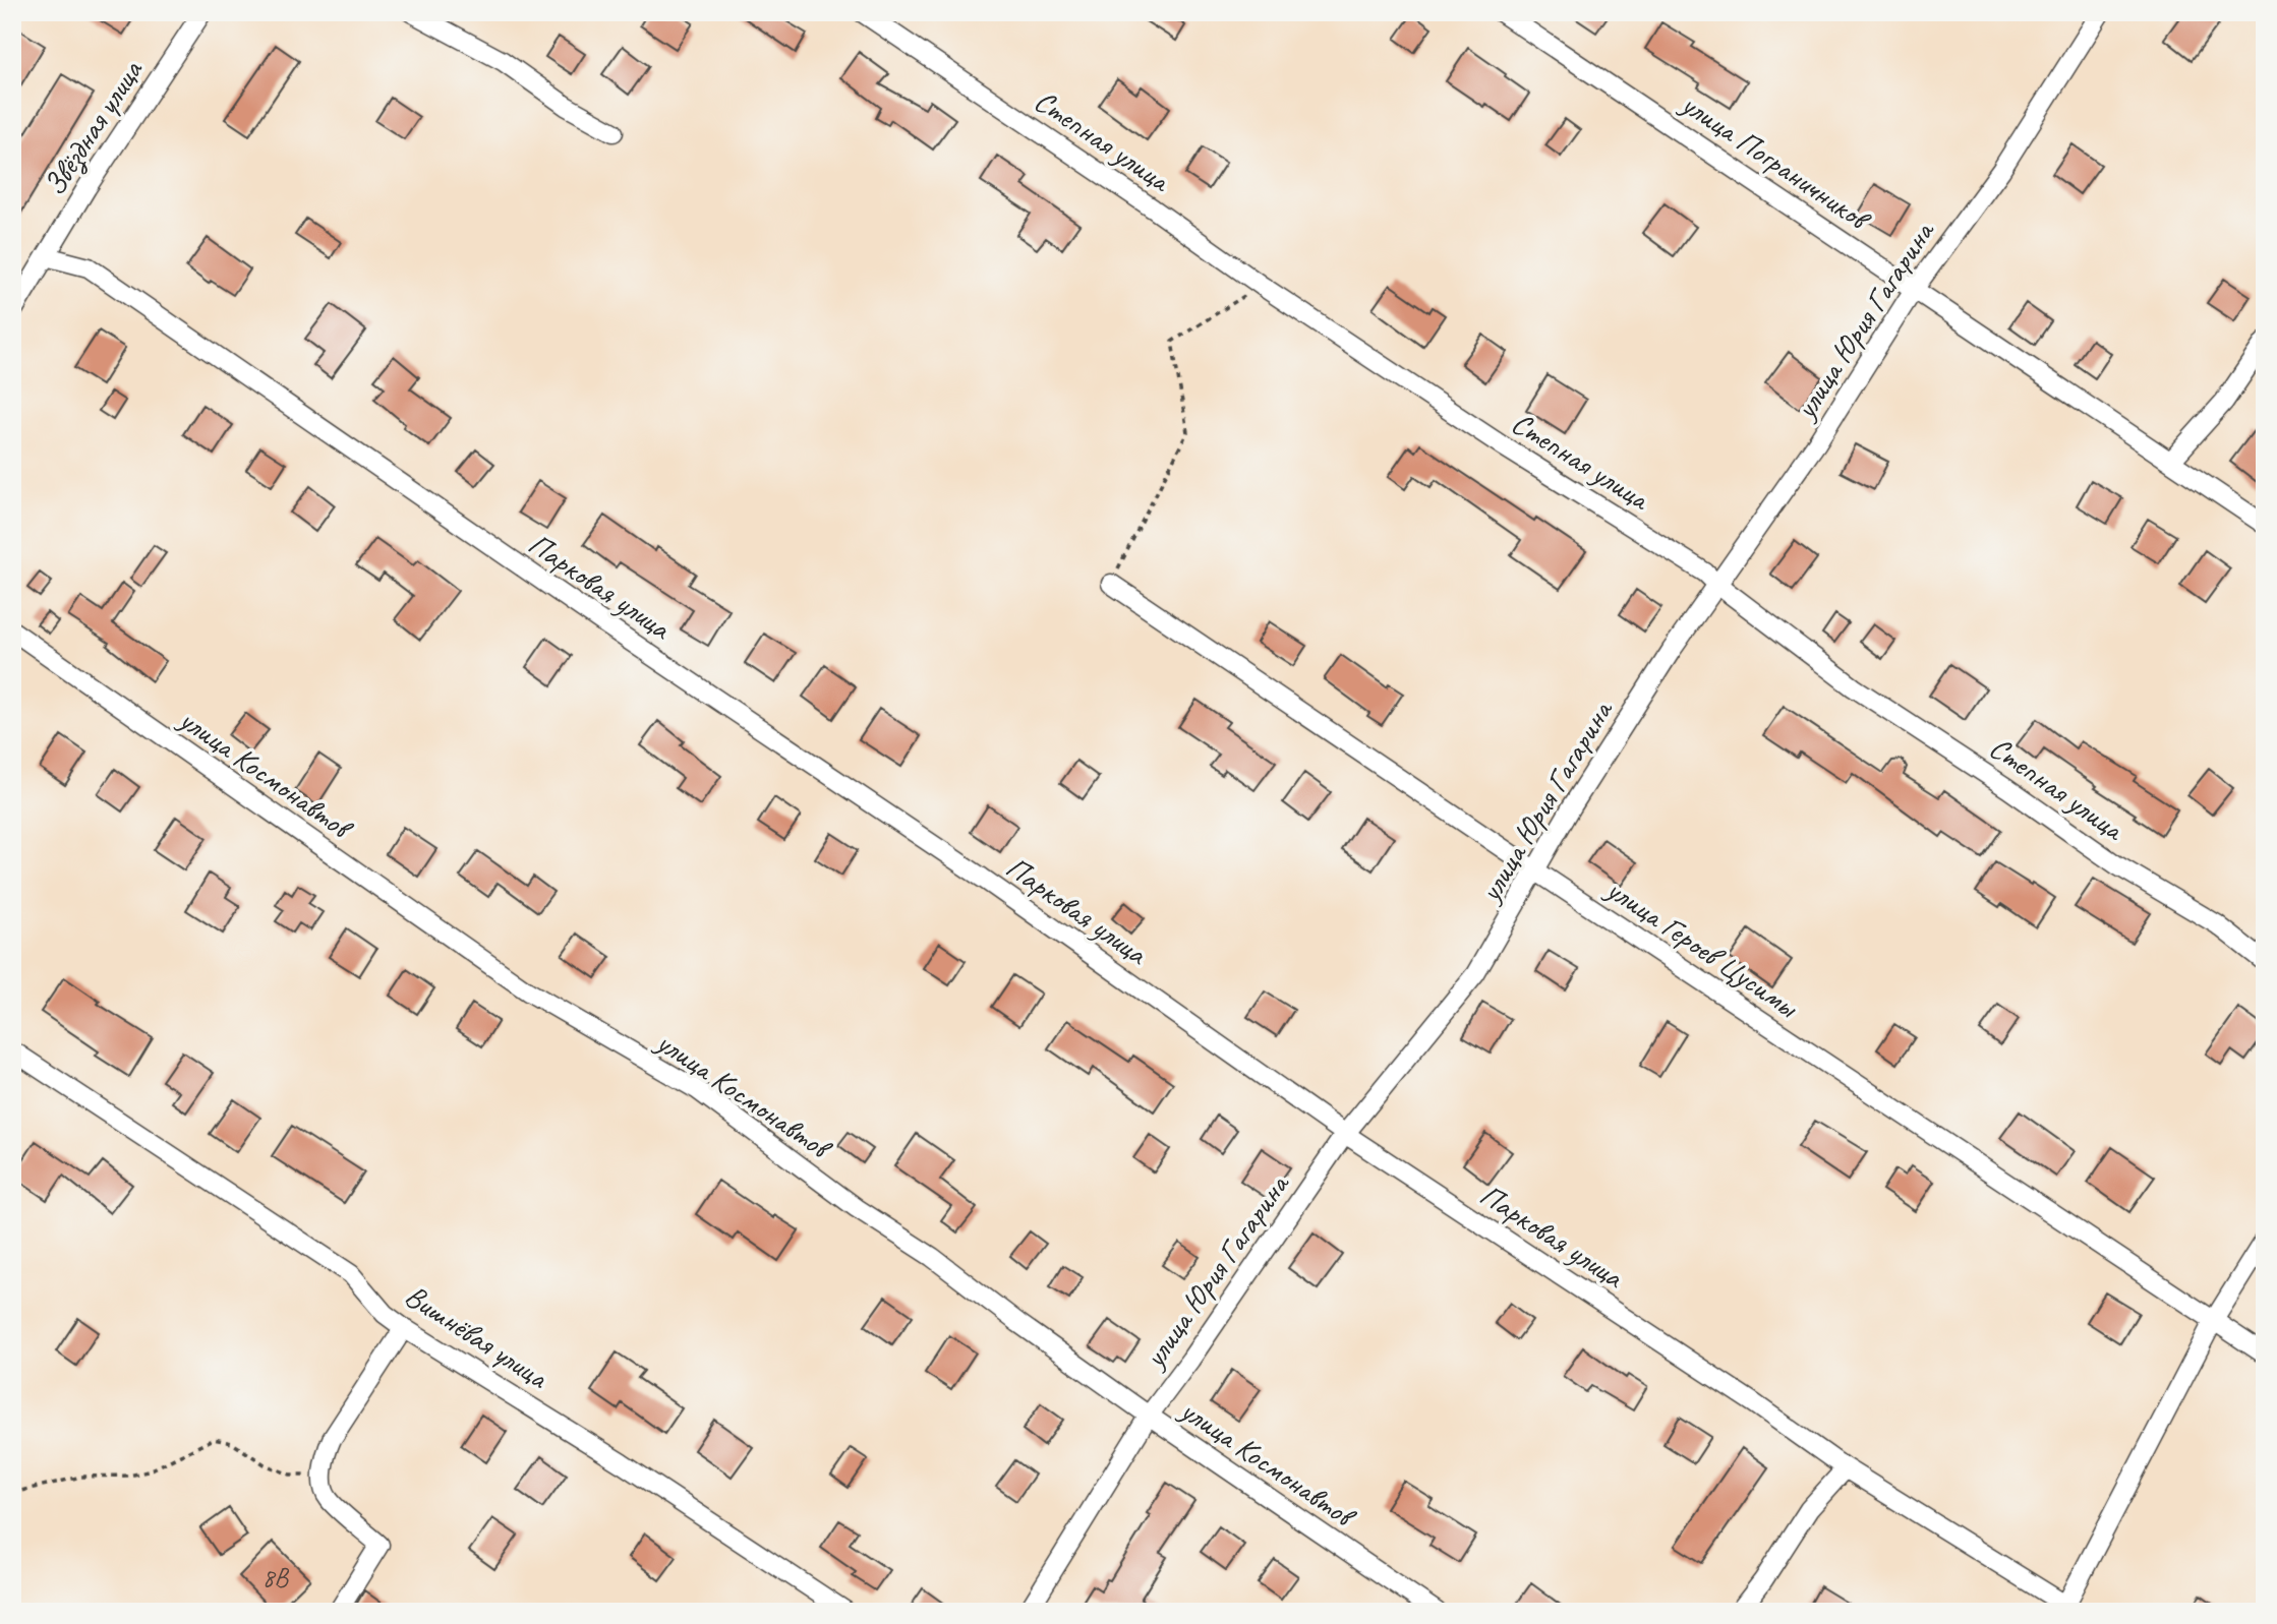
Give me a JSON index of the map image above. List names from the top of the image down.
{
  "streets": {
    "street": [
      "Звёздная улица",
      "Степная улица",
      "улица Пограничников",
      "улица Юрия Гагарина",
      "Парковая улица",
      "улица Космонавтов",
      "улица Героев Цусимы",
      "Вишнёвая улица"
    ]
  },
  "crossings": [
    ["Звёздная улица", "Парковая улица"],
    ["Степная улица", "улица Юрия Гагарина"],
    ["улица Пограничников", "улица Юрия Гагарина"],
    ["улица Юрия Гагарина", "Парковая улица"],
    ["улица Юрия Гагарина", "улица Космонавтов"],
    ["улица Юрия Гагарина", "улица Героев Цусимы"]
  ],
  "house_numbers": ["8В"]
}
